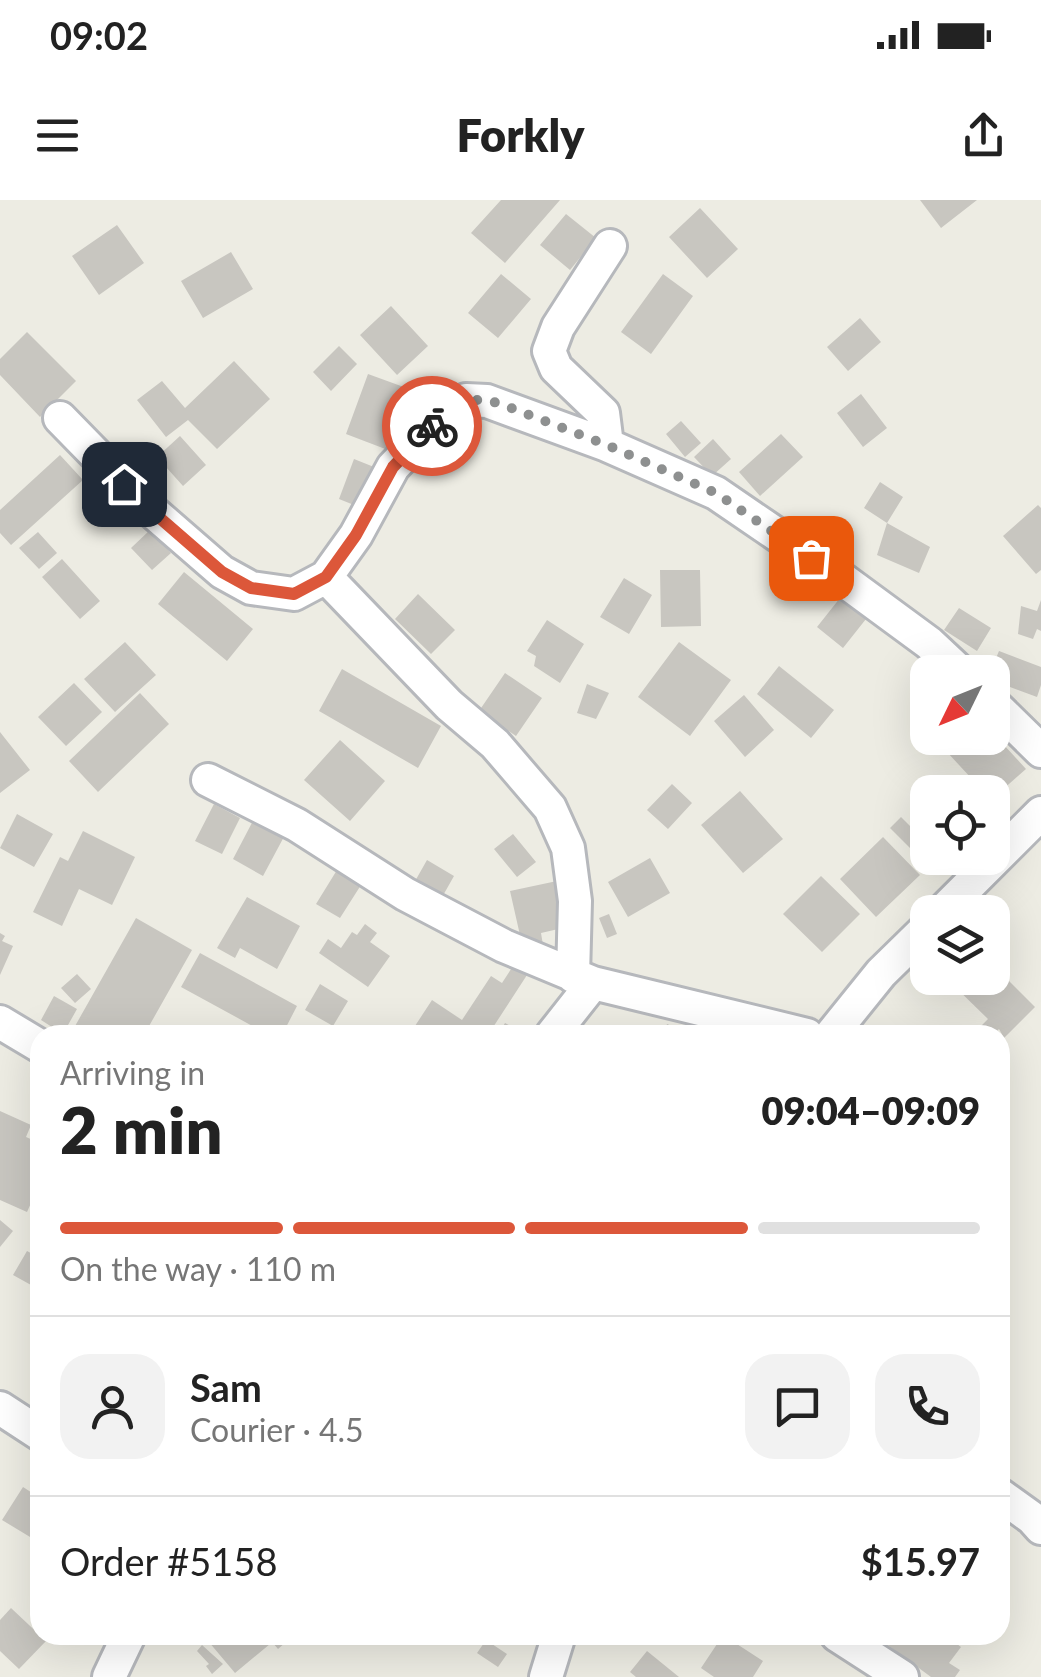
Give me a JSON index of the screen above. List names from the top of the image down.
{
  "north": "bottom left",
  "page": {
    "status": "09:02",
    "header": "Forkly",
    "heading": ["2 min", "Arriving in", "09:04–09:09"],
    "panel": [
      "Sam",
      "Courier · 4.5",
      "Order #5158",
      "$15.97"
    ],
    "bar": "On the way · 110 m"
  }
}
